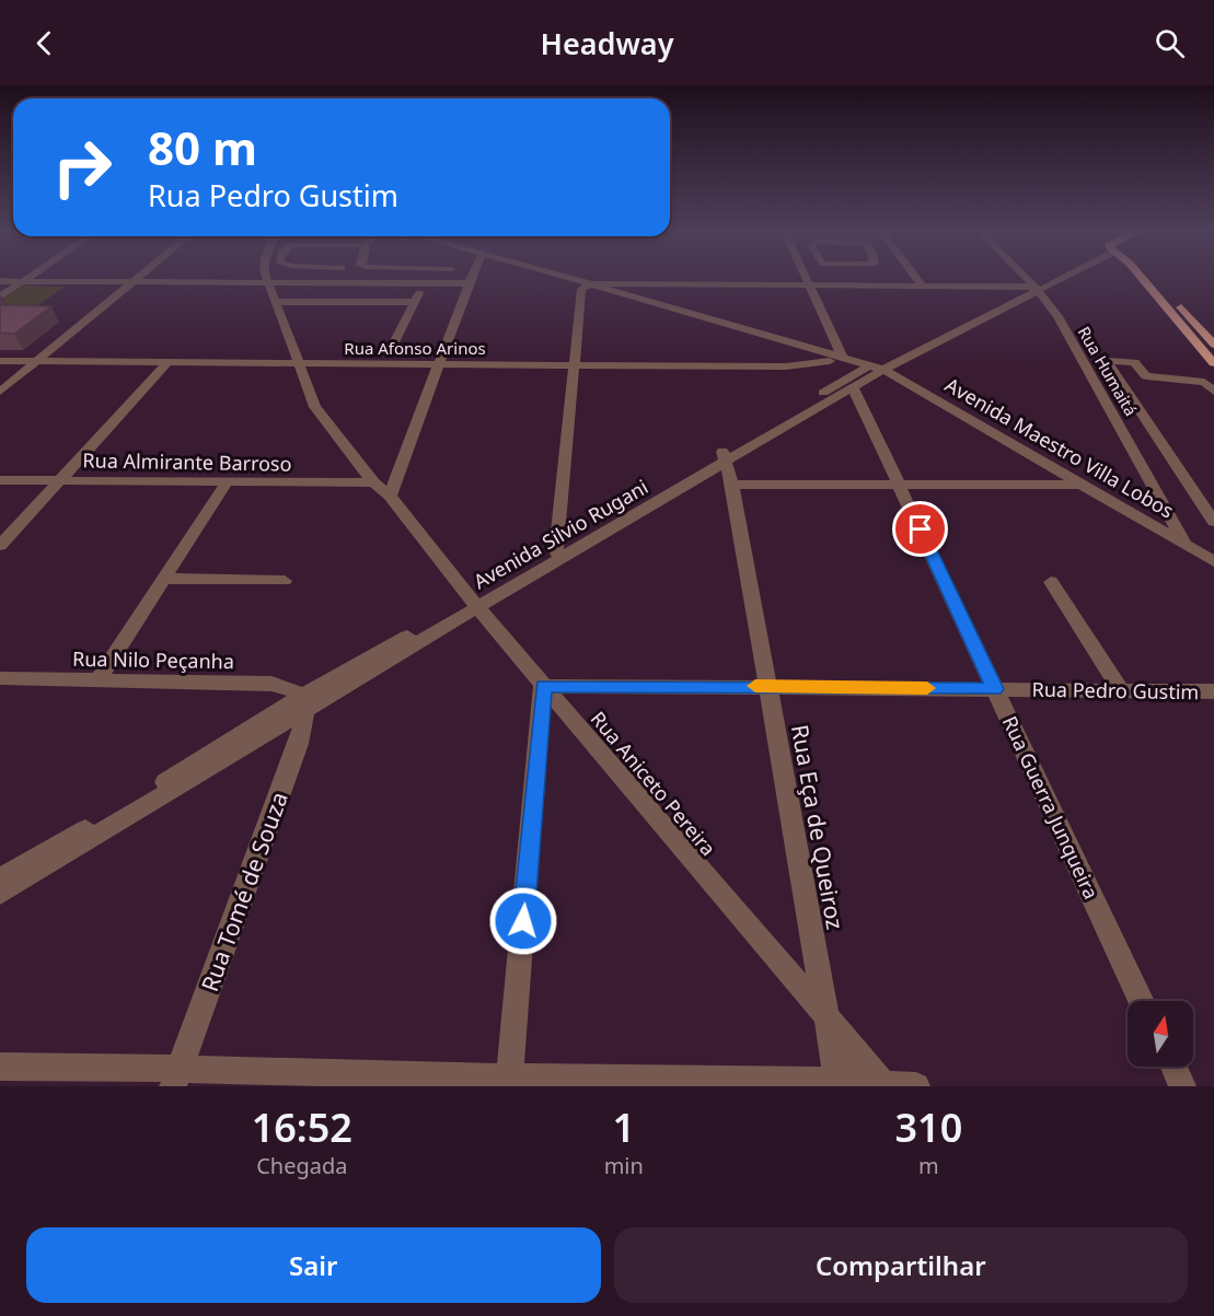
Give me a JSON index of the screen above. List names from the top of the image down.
{
  "streets": {
    "street": [
      "Rua Afonso Arinos",
      "Rua Humaitá",
      "Avenida Maestro Villa Lobos",
      "Rua Almirante Barroso",
      "Avenida Silvio Rugani",
      "Rua Nilo Peçanha",
      "Rua Pedro Gustim",
      "Rua Aniceto Pereira",
      "Rua Guerra Junqueira",
      "Rua Eça de Queiroz",
      "Rua Tomé de Souza"
    ]
  },
  "crossings": [
    ["Rua Afonso Arinos", "Avenida Maestro Villa Lobos"],
    ["Rua Afonso Arinos", "Rua Aniceto Pereira"],
    ["Rua Humaitá", "Avenida Maestro Villa Lobos"],
    ["Rua Humaitá", "Avenida Silvio Rugani"],
    ["Avenida Maestro Villa Lobos", "Avenida Silvio Rugani"],
    ["Avenida Maestro Villa Lobos", "Rua Guerra Junqueira"],
    ["Rua Almirante Barroso", "Rua Aniceto Pereira"],
    ["Avenida Silvio Rugani", "Rua Nilo Peçanha"],
    ["Avenida Silvio Rugani", "Rua Aniceto Pereira"],
    ["Avenida Silvio Rugani", "Rua Guerra Junqueira"],
    ["Avenida Silvio Rugani", "Rua Eça de Queiroz"],
    ["Avenida Silvio Rugani", "Rua Tomé de Souza"],
    ["Rua Nilo Peçanha", "Rua Tomé de Souza"],
    ["Rua Pedro Gustim", "Rua Aniceto Pereira"],
    ["Rua Pedro Gustim", "Rua Guerra Junqueira"],
    ["Rua Pedro Gustim", "Rua Eça de Queiroz"],
    ["Rua Aniceto Pereira", "Rua Eça de Queiroz"]
  ],
  "north": "top",
  "page": {
    "header": "Headway",
    "turn": ["80 m", "Rua Pedro Gustim"],
    "eta": [
      "16:52",
      "Chegada",
      "1",
      "min",
      "310",
      "m"
    ],
    "buttons": ["Sair", "Compartilhar"]
  }
}
